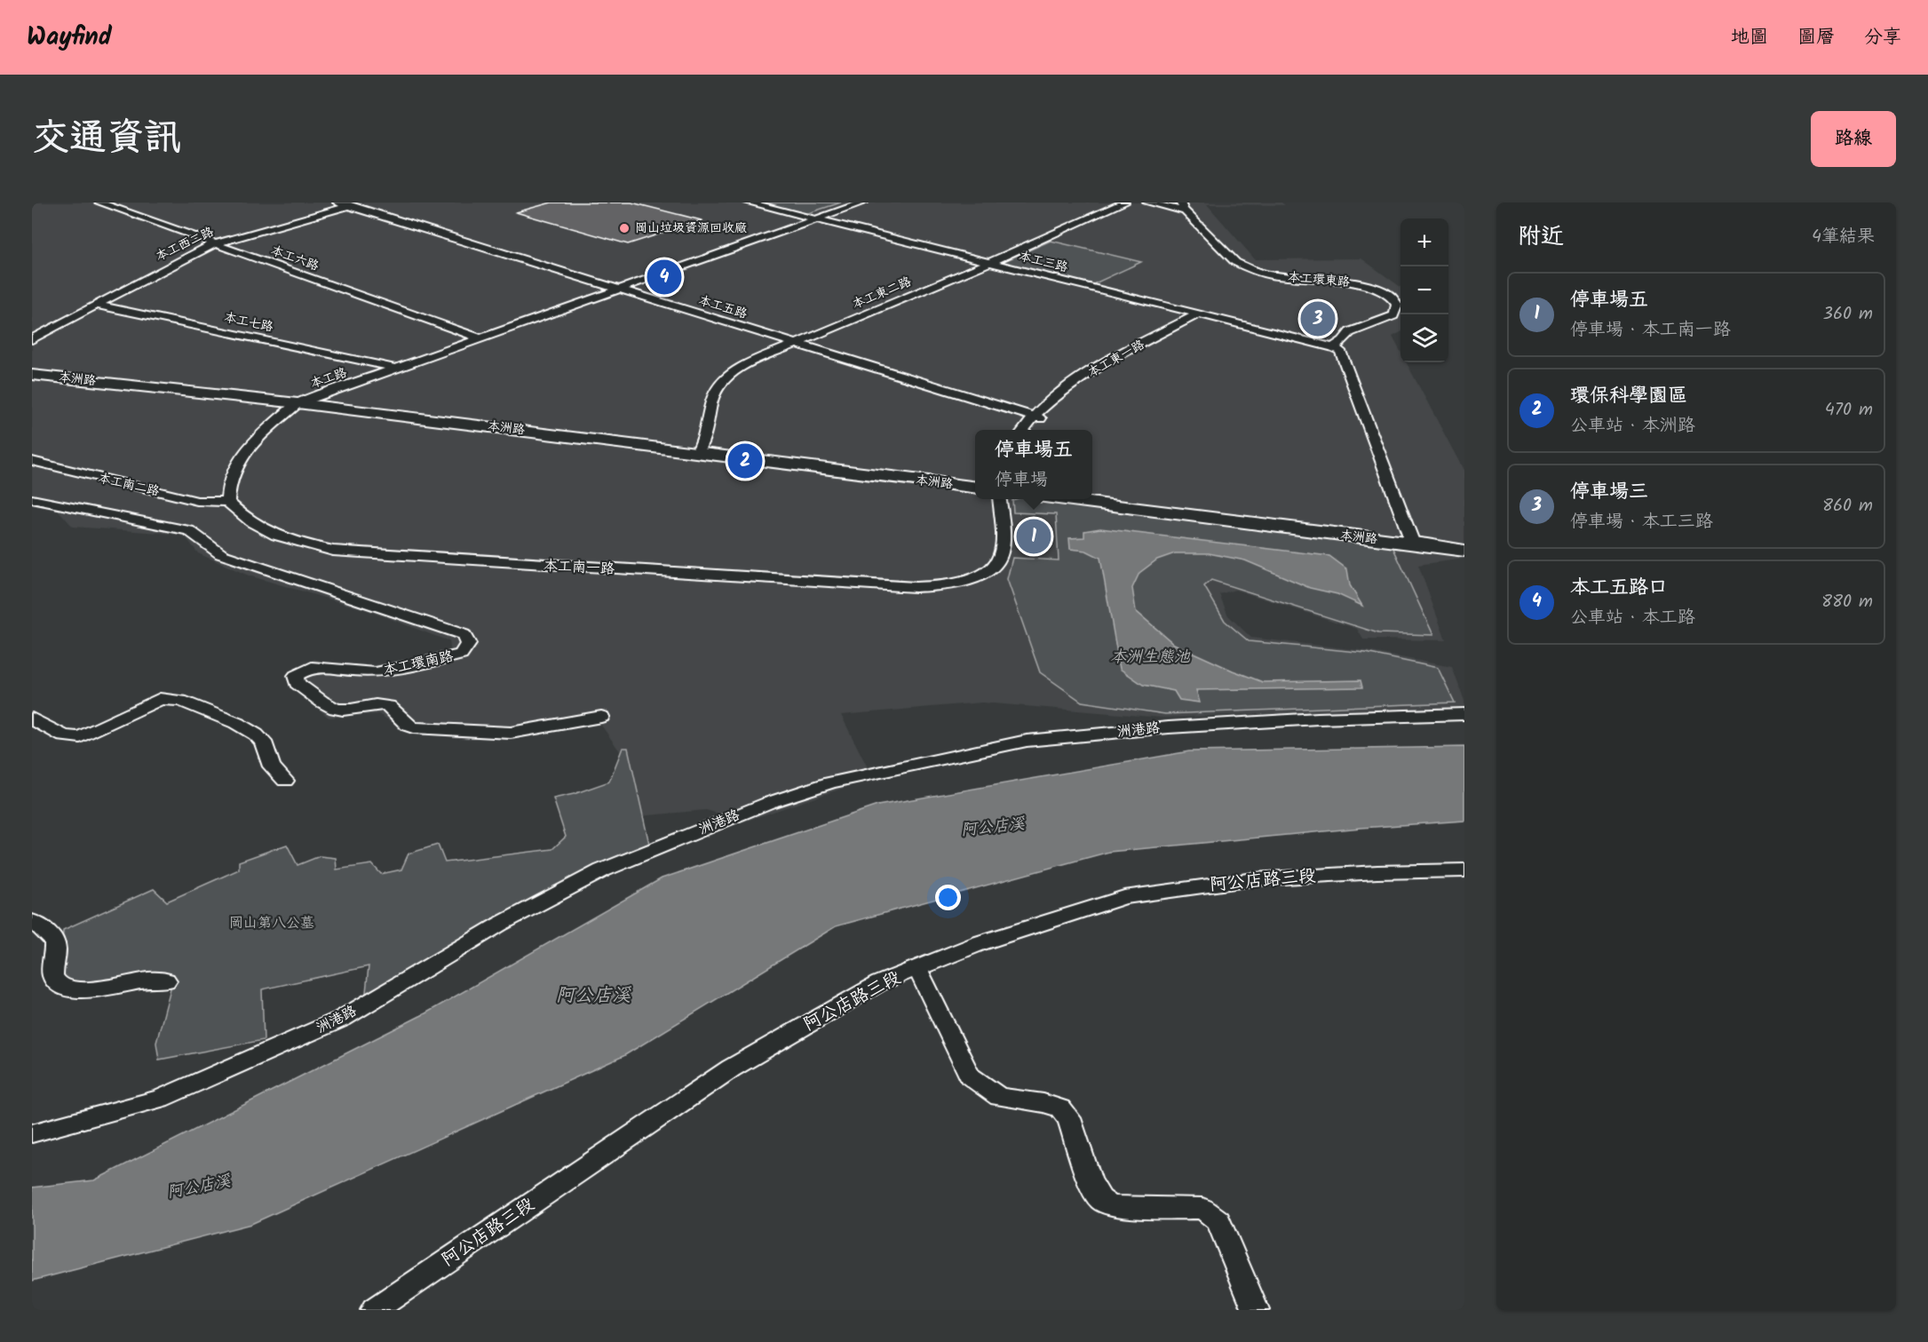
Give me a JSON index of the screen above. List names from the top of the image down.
{
  "streets": {
    "main road": ["本洲路"],
    "street": [
      "本工西二路",
      "本工六路",
      "本工三路",
      "本工環東路",
      "本工東二路",
      "本工五路",
      "本工七路",
      "本工東一路",
      "本工路",
      "本工南二路",
      "本工南一路",
      "本工環南路",
      "洲港路",
      "阿公店路三段"
    ]
  },
  "crossings": [
    ["本工西二路", "本工六路"],
    ["本工西二路", "本工五路"],
    ["本工西二路", "本工七路"],
    ["本工六路", "本工路"],
    ["本工三路", "本工環東路"],
    ["本工三路", "本工東二路"],
    ["本工三路", "本工東一路"],
    ["本工三路", "本工路"],
    ["本工東二路", "本工五路"],
    ["本工東二路", "本洲路"],
    ["本工五路", "本工東一路"],
    ["本工五路", "本工路"],
    ["本工七路", "本工路"],
    ["本工路", "本洲路"],
    ["本工南二路", "本工南一路"]
  ],
  "water": ["本洲生態池", "阿公店溪"],
  "parks": ["岡山第八公墓"],
  "places": ["岡山垃圾資源回收廠"],
  "page": {
    "header": "Wayfind",
    "nav": ["地圖", "圖層", "分享"],
    "title": "交通資訊",
    "buttons": "路線",
    "heading": ["附近", "4筆結果"],
    "map_buttons": ["+", "−"],
    "pins": [
      "4",
      "3",
      "2",
      "1"
    ],
    "list": [
      {
        "mark": "1",
        "name": "停車場五",
        "note": "停車場 · 本工南一路",
        "value": "360 m"
      },
      {
        "mark": "2",
        "name": "環保科學園區",
        "note": "公車站 · 本洲路",
        "value": "470 m"
      },
      {
        "mark": "3",
        "name": "停車場三",
        "note": "停車場 · 本工三路",
        "value": "860 m"
      },
      {
        "mark": "4",
        "name": "本工五路口",
        "note": "公車站 · 本工路",
        "value": "880 m"
      }
    ],
    "popup": ["停車場五", "停車場"]
  }
}
